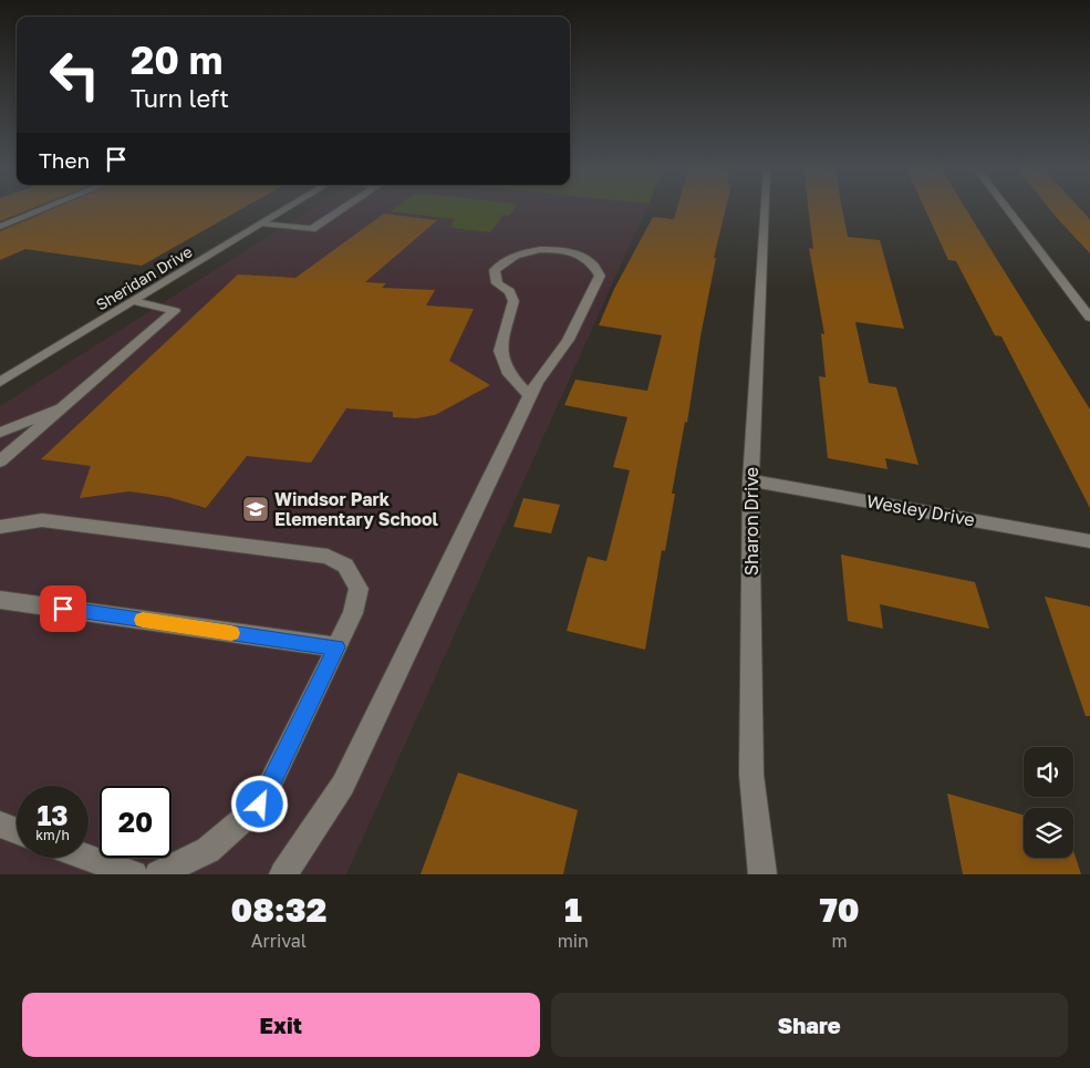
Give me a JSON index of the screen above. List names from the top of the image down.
{
  "streets": {
    "street": ["Sheridan Drive", "Wesley Drive", "Sharon Drive"]
  },
  "crossings": [
    ["Wesley Drive", "Sharon Drive"]
  ],
  "places": {
    "school or university": ["Windsor Park Elementary School"]
  },
  "page": {
    "turn": ["20 m", "Turn left"],
    "then": "Then",
    "speed": "13 km/h",
    "limit": "20",
    "eta": [
      "08:32",
      "Arrival",
      "1",
      "min",
      "70",
      "m"
    ],
    "buttons": ["Exit", "Share"]
  }
}
